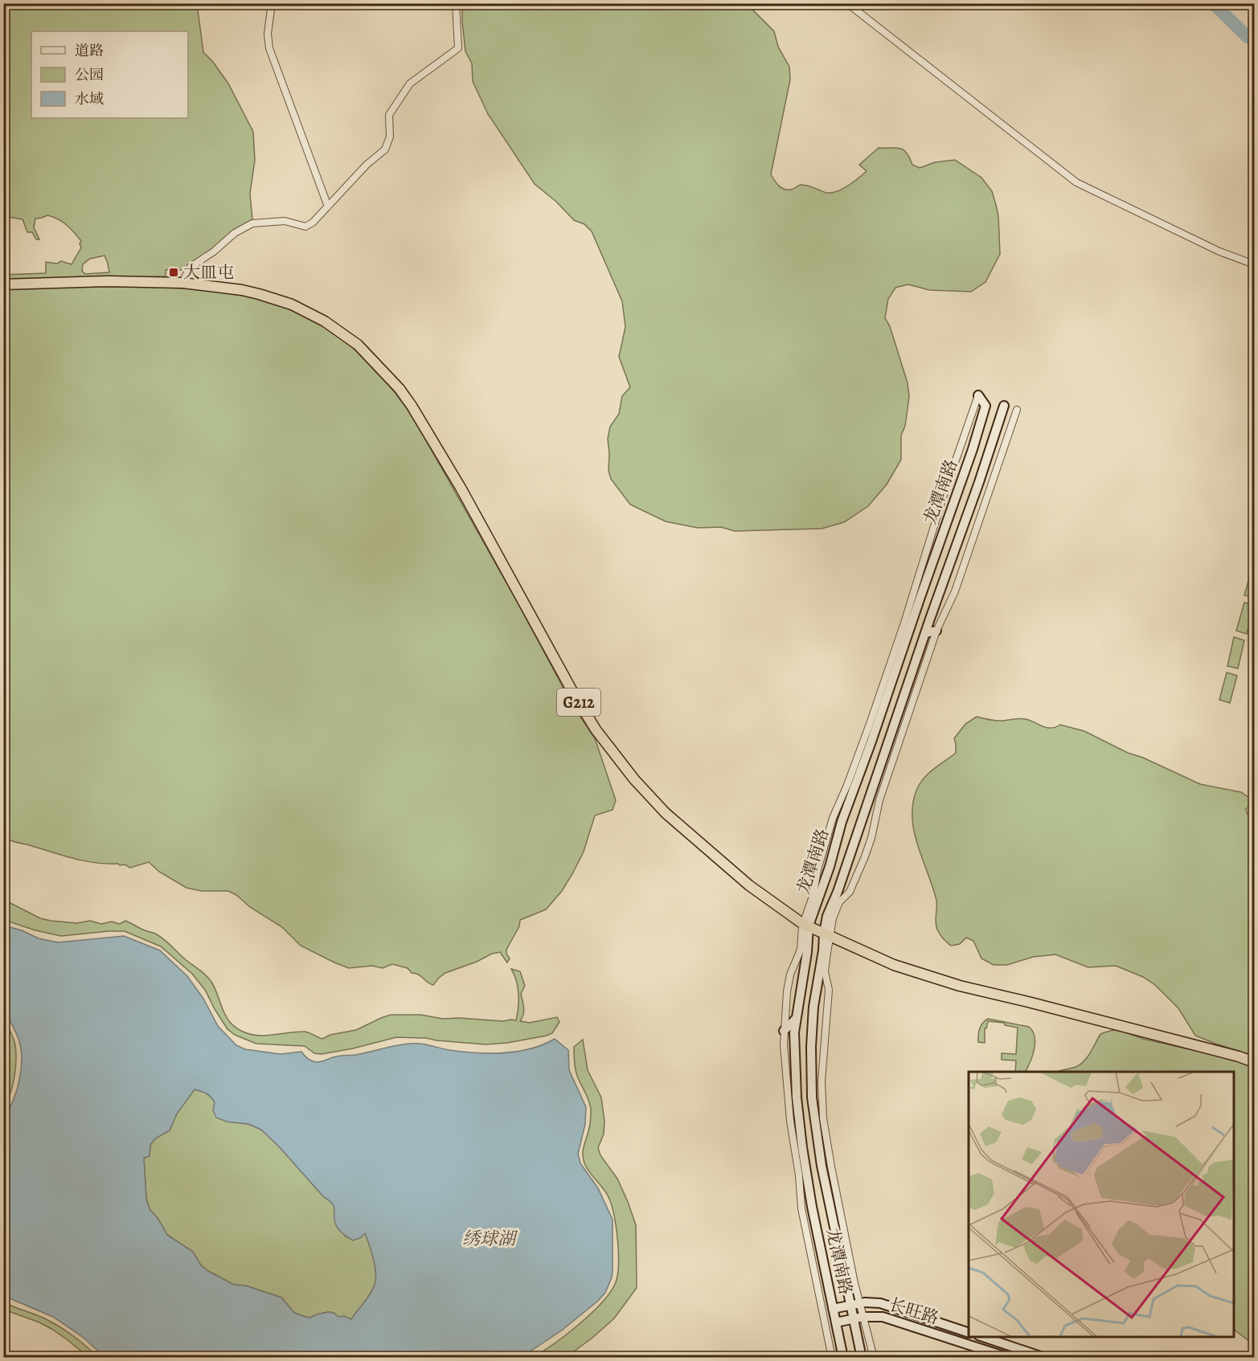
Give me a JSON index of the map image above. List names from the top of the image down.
{
  "streets": {
    "highway": ["G212"],
    "main road": ["龙潭南路", "长旺路"]
  },
  "crossings": [
    ["龙潭南路", "G212"],
    ["龙潭南路", "长旺路"]
  ],
  "water": ["绣球湖"],
  "places": {
    "transit": ["大皿屯"]
  },
  "legend": ["道路", "公园", "水域"]
}
